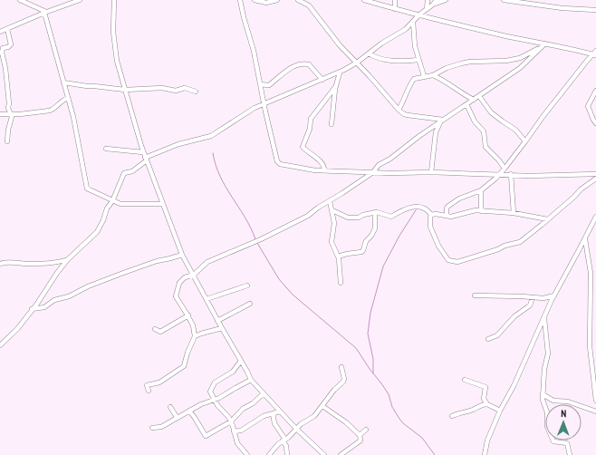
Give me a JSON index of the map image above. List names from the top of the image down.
{
  "north": "top"
}
